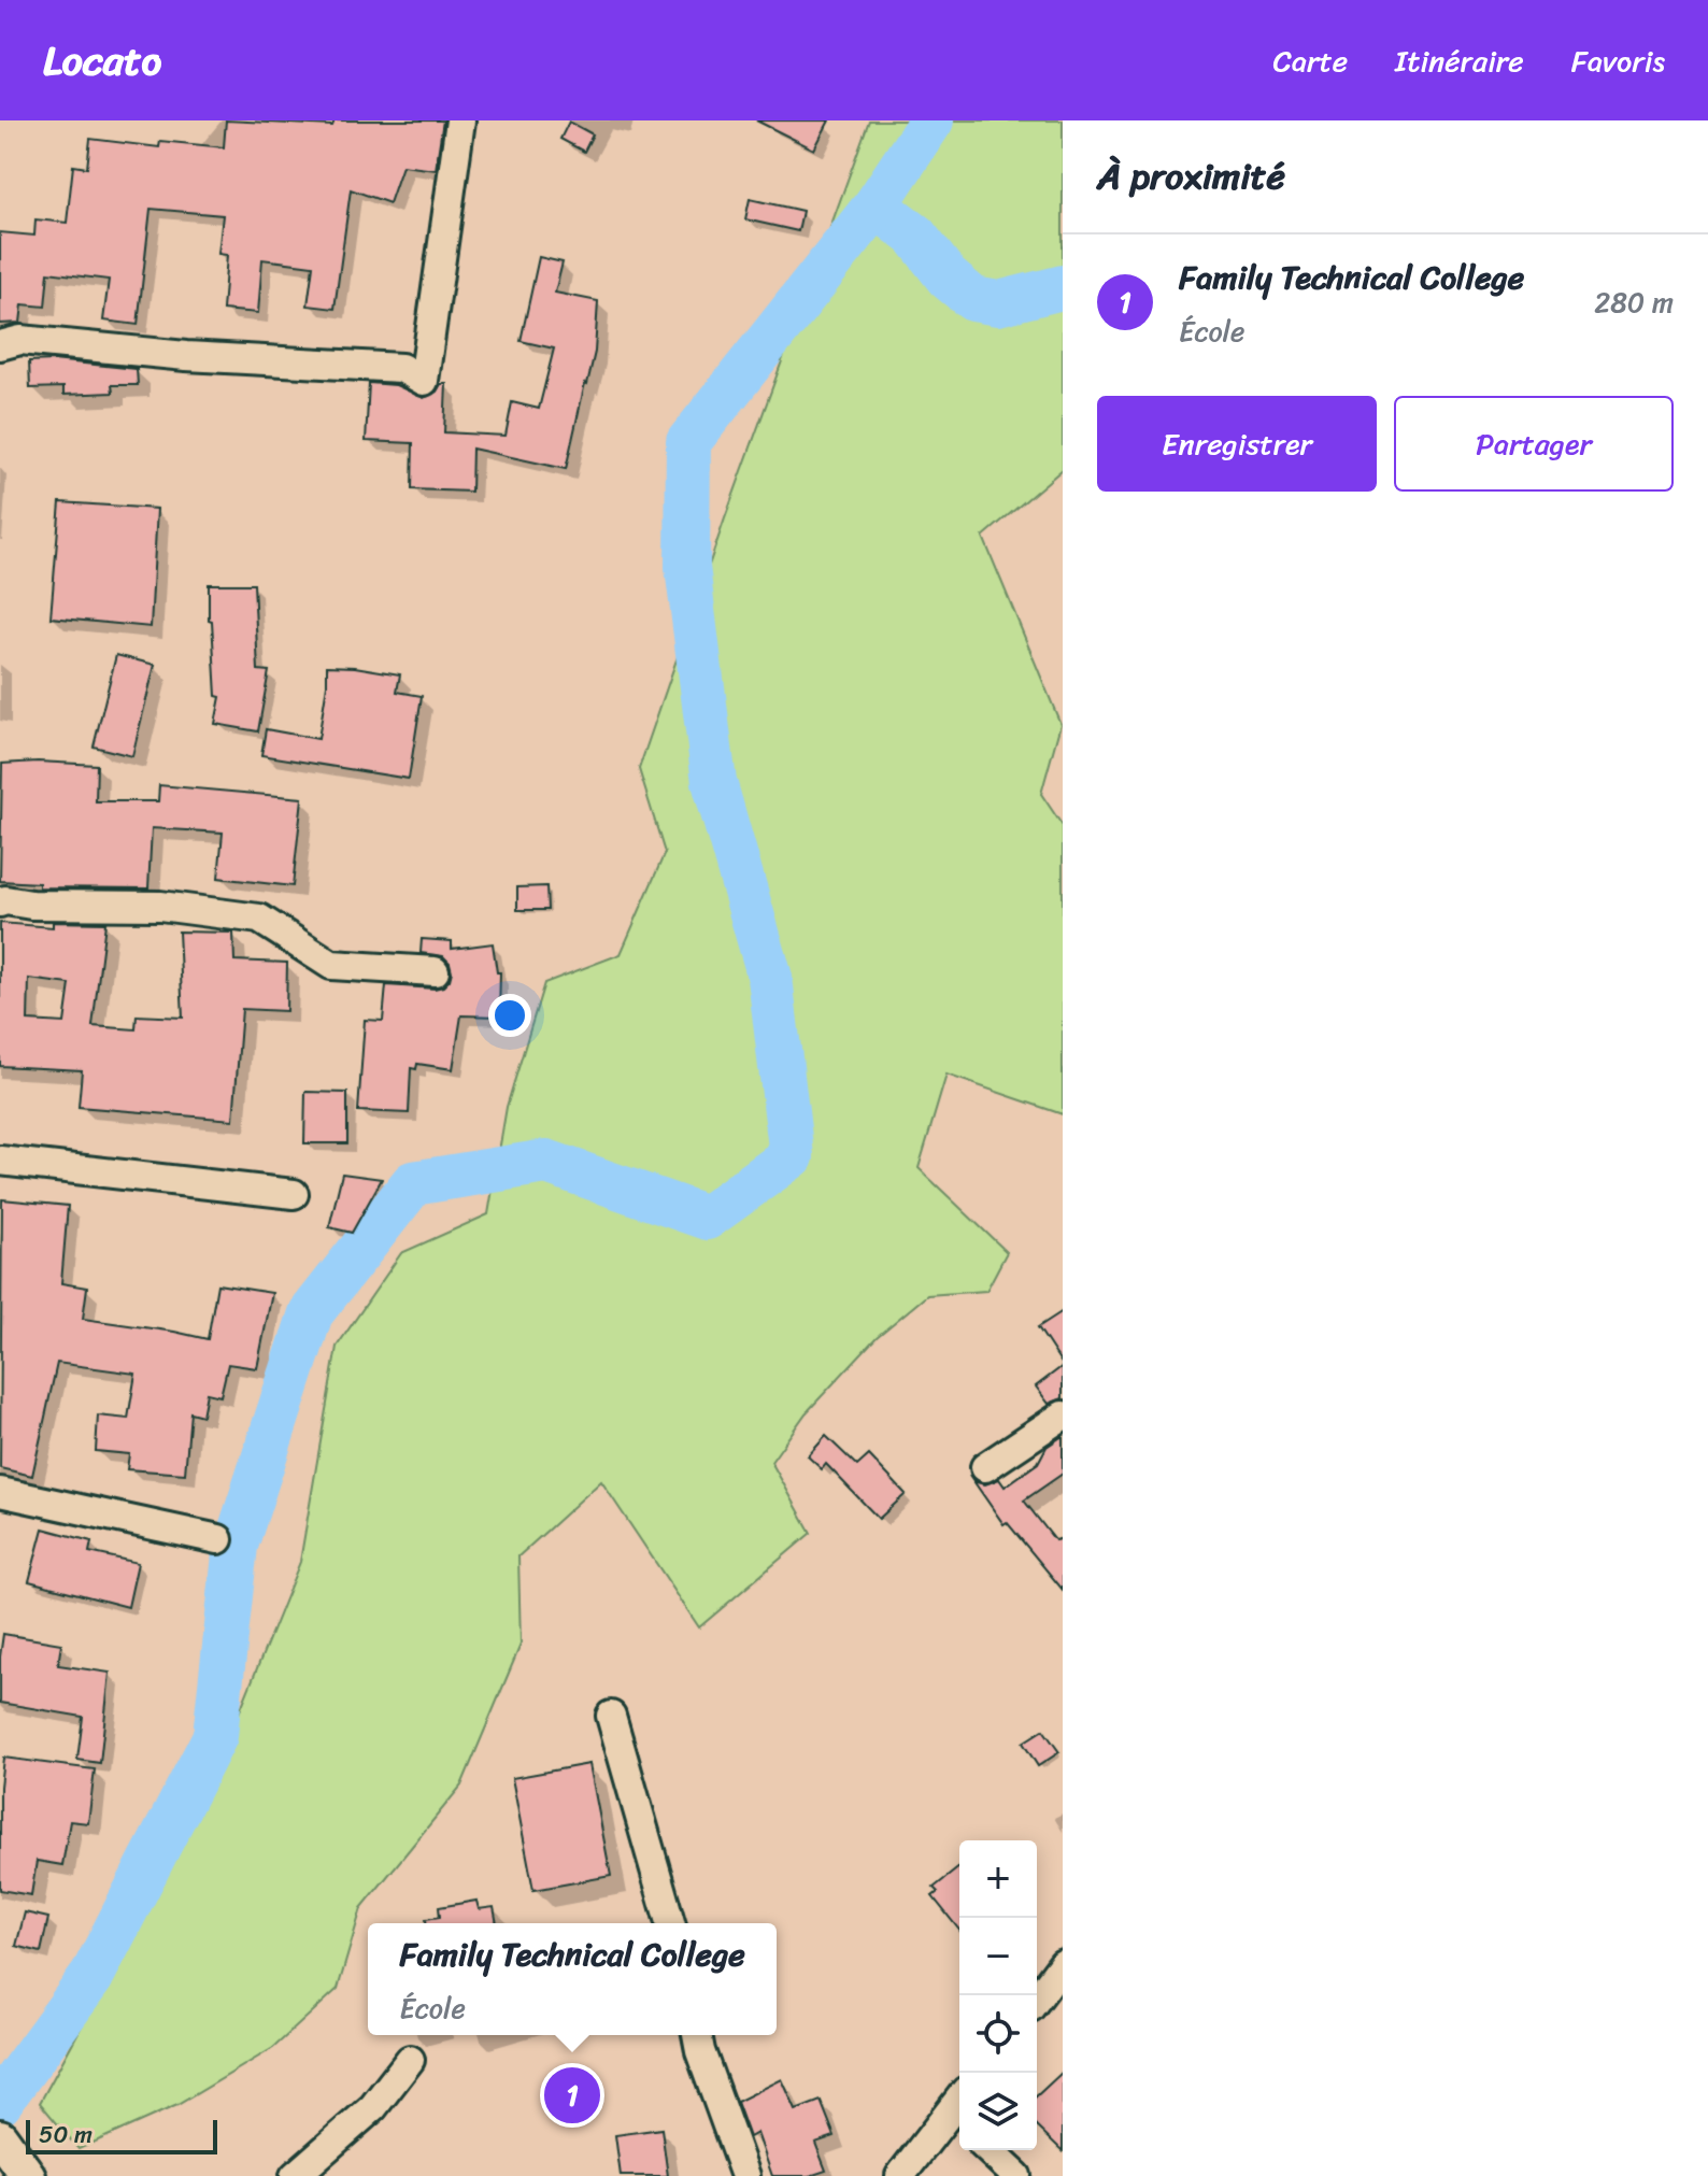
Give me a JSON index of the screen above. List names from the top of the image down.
{
  "scale_bar": "50 m",
  "page": {
    "header": "Locato",
    "nav": ["Carte", "Itinéraire", "Favoris"],
    "heading": "À proximité",
    "list": [
      {
        "mark": "1",
        "name": "Family Technical College",
        "note": "École",
        "value": "280 m"
      }
    ],
    "buttons": ["Enregistrer", "Partager"],
    "map_buttons": ["+", "−"],
    "popup": ["Family Technical College", "École"],
    "pins": "1",
    "scale": "50 m"
  }
}
